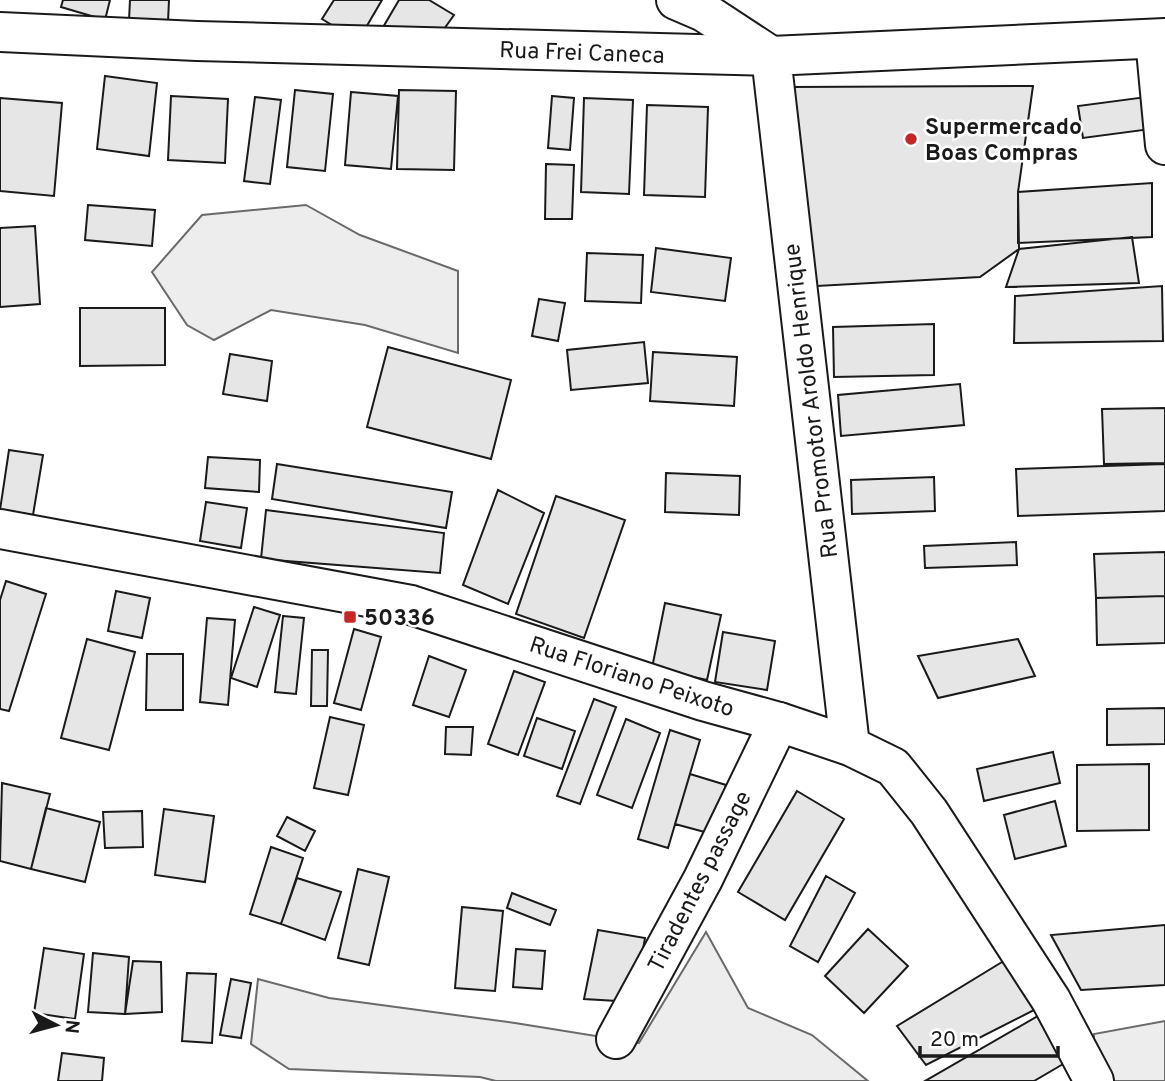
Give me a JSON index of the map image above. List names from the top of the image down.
{
  "streets": {
    "street": [
      "Rua Frei Caneca",
      "Rua Promotor Aroldo Henrique",
      "Rua Floriano Peixoto",
      "Tiradentes passage"
    ]
  },
  "crossings": [
    ["Rua Frei Caneca", "Rua Promotor Aroldo Henrique"],
    ["Rua Promotor Aroldo Henrique", "Rua Floriano Peixoto"],
    ["Rua Floriano Peixoto", "Tiradentes passage"]
  ],
  "places": {
    "other": ["Supermercado Boas Compras"],
    "transit": ["50336"]
  },
  "scale_bar": "20 m",
  "north": "right"
}
